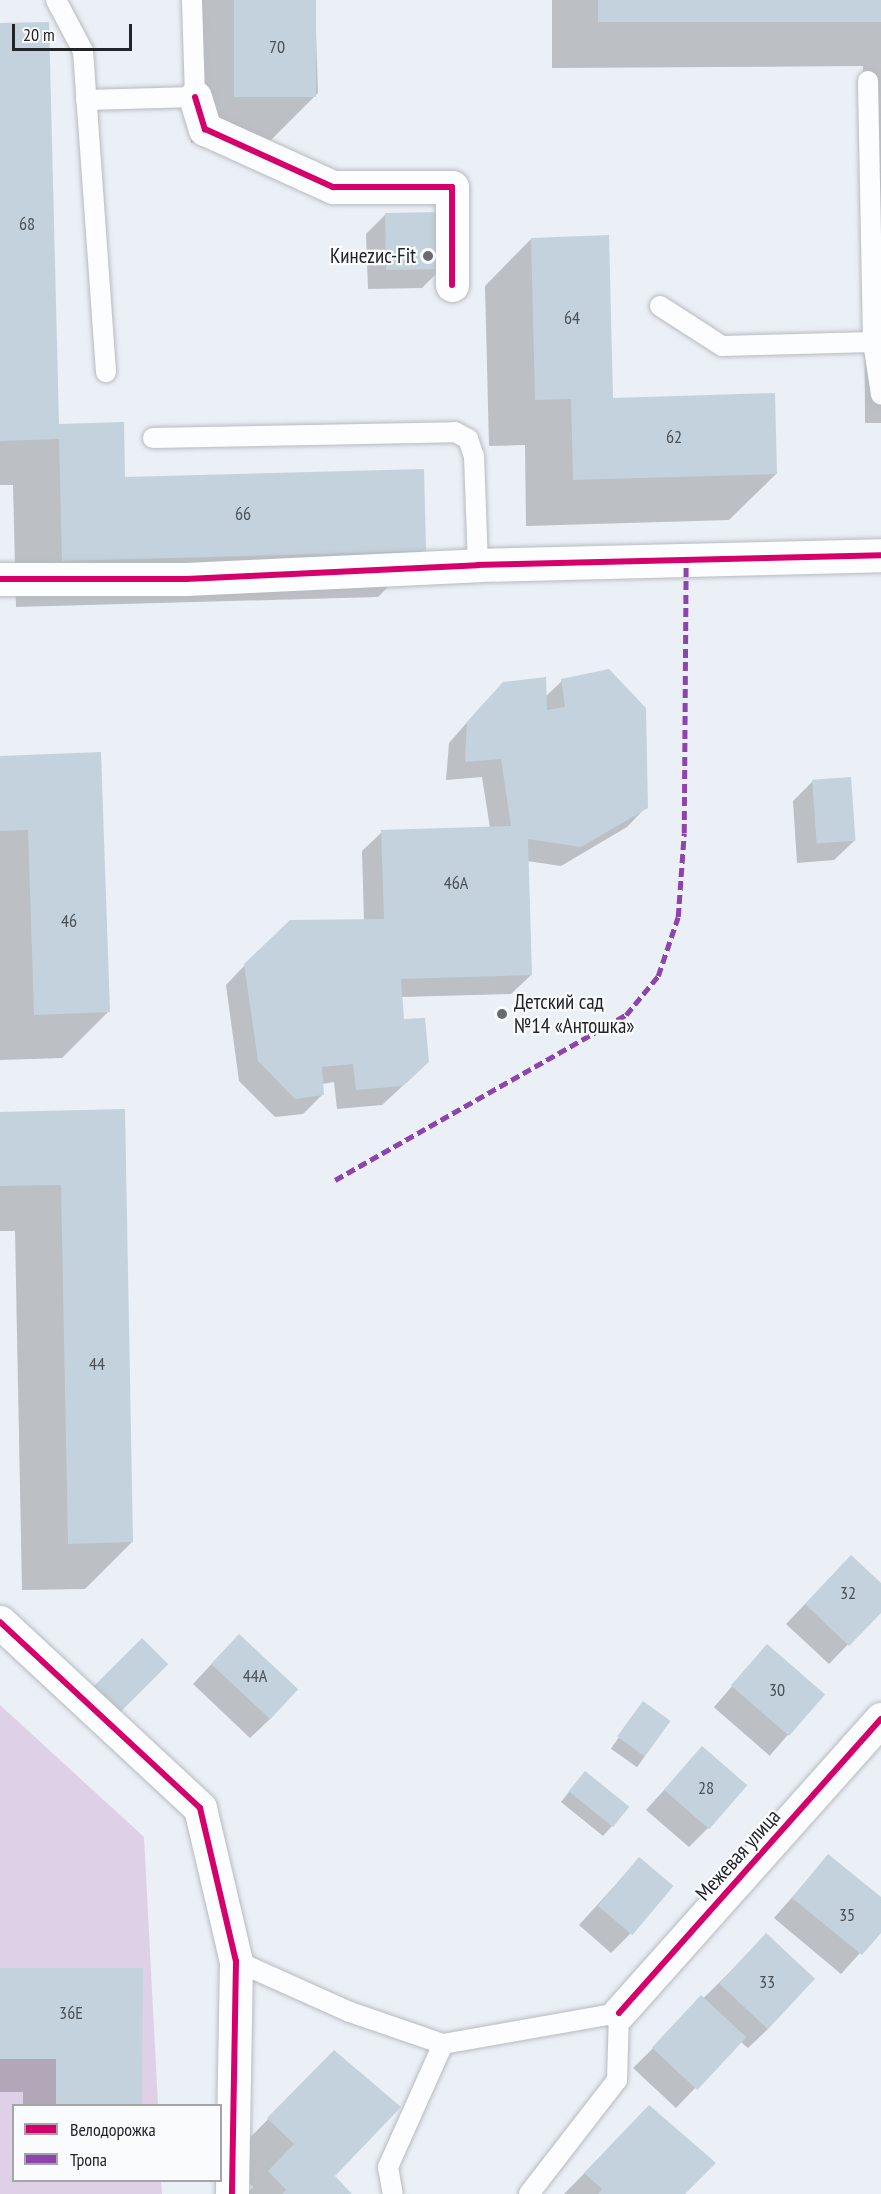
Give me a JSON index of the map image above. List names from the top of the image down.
{
  "streets": {
    "street": ["Межевая улица"]
  },
  "places": ["Кинеzис-Fit", "Детский сад №14 «Антошка»"],
  "house_numbers": [
    "70",
    "68",
    "64",
    "62",
    "66",
    "46А",
    "46",
    "44",
    "32",
    "44А",
    "30",
    "28",
    "35",
    "33",
    "36Е"
  ],
  "legend": ["Велодорожка", "Тропа"],
  "scale_bar": "20 m"
}
